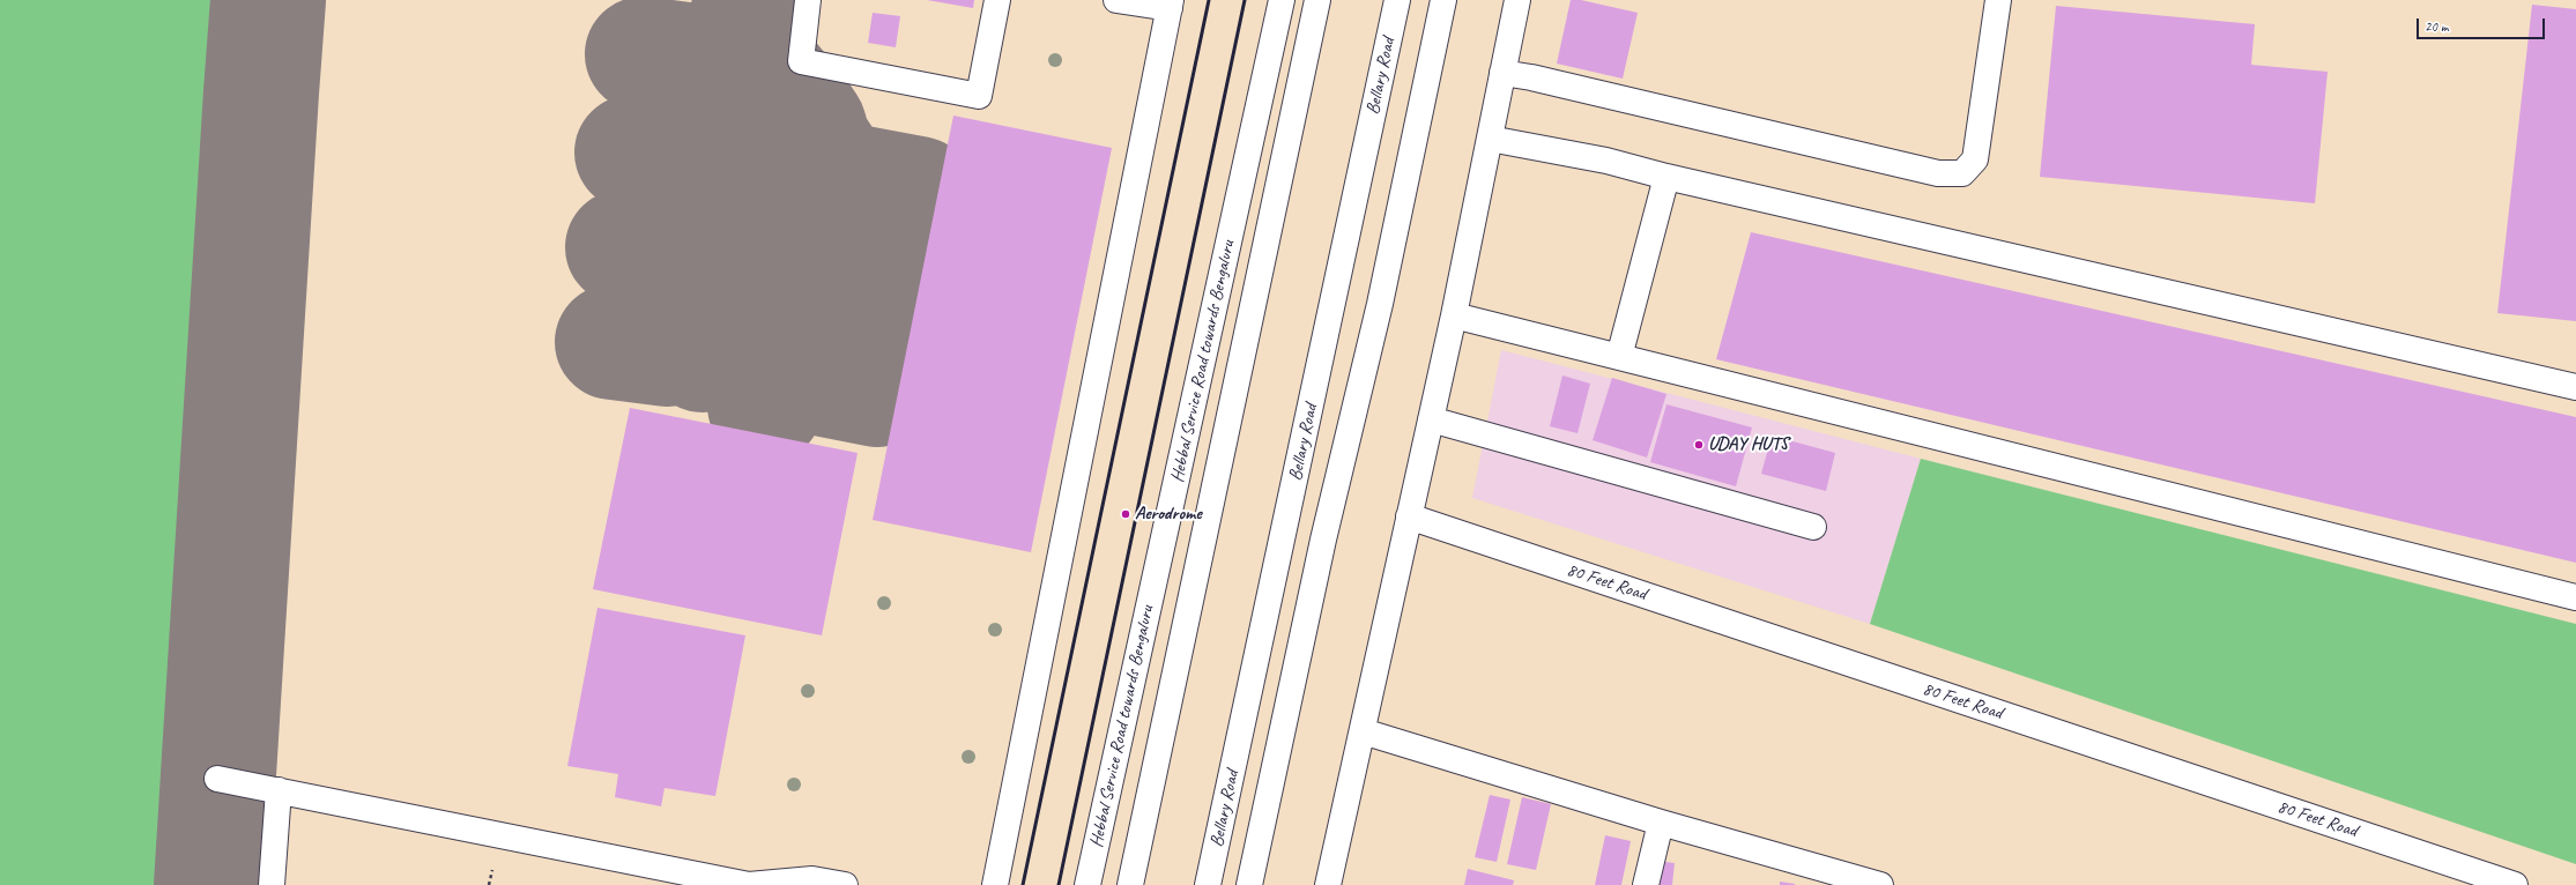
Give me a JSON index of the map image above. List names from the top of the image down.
{
  "streets": {
    "main road": ["Bellary Road", "Hebbal Service Road towards Bengaluru", "80 Feet Road"]
  },
  "places": ["UDAY HUTS", "Aerodrome"],
  "scale_bar": "20 m"
}
